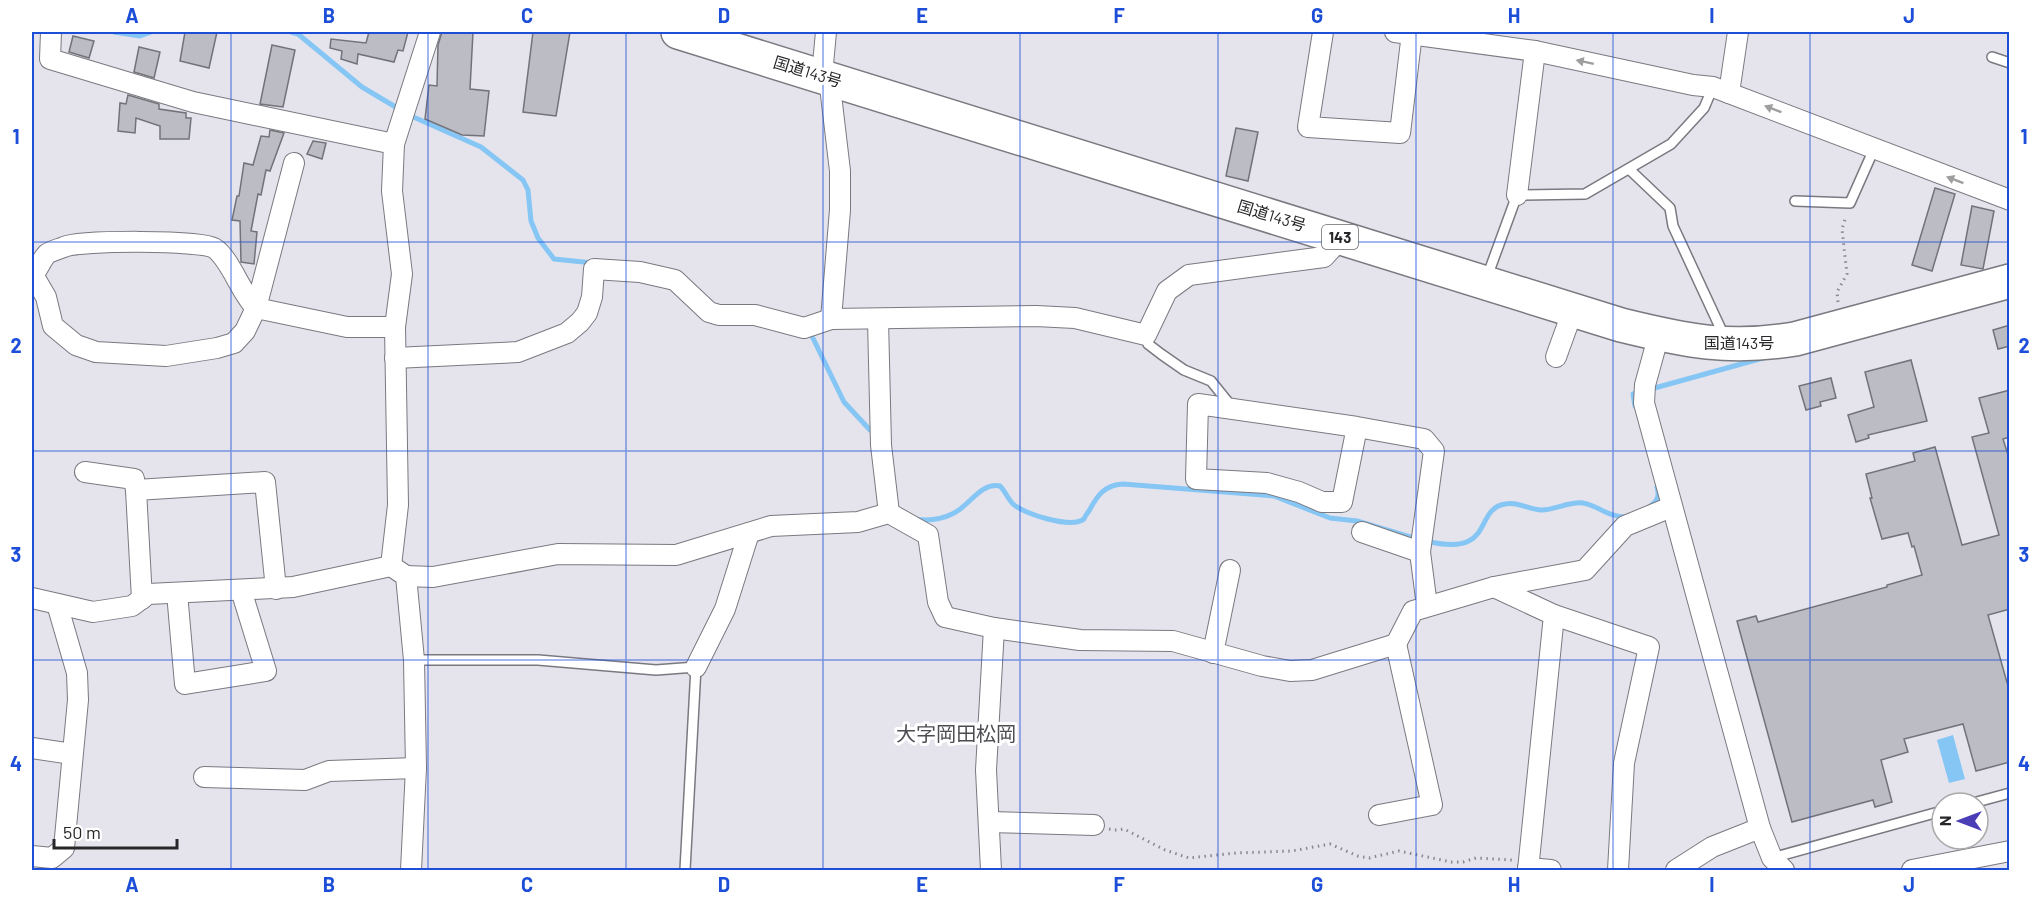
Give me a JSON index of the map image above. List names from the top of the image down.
{
  "streets": {
    "highway": ["国道143号", "143"]
  },
  "districts": ["大字岡田松岡"],
  "scale_bar": "50 m",
  "north": "left",
  "grid": {
    "columns": [
      "A",
      "B",
      "C",
      "D",
      "E",
      "F",
      "G",
      "H",
      "I",
      "J"
    ],
    "rows": [
      "1",
      "2",
      "3",
      "4"
    ]
  }
}
